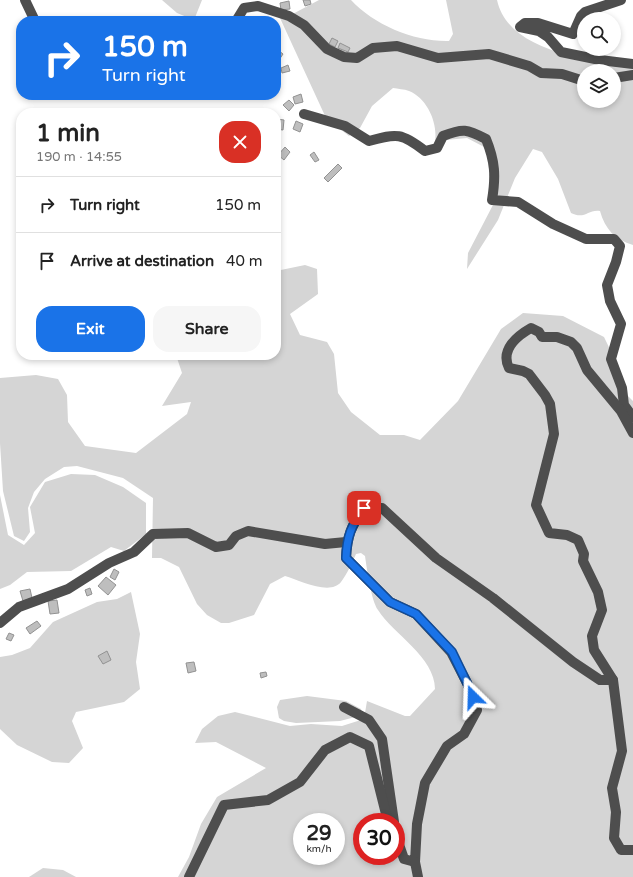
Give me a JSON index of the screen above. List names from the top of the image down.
{
  "page": {
    "turn": ["150 m", "Turn right"],
    "heading": ["1 min", "190 m · 14:55"],
    "list": [
      {
        "name": "Turn right",
        "value": "150 m"
      },
      {
        "name": "Arrive at destination",
        "value": "40 m"
      }
    ],
    "buttons": ["Exit", "Share"],
    "speed": "29 km/h",
    "limit": "30"
  }
}
